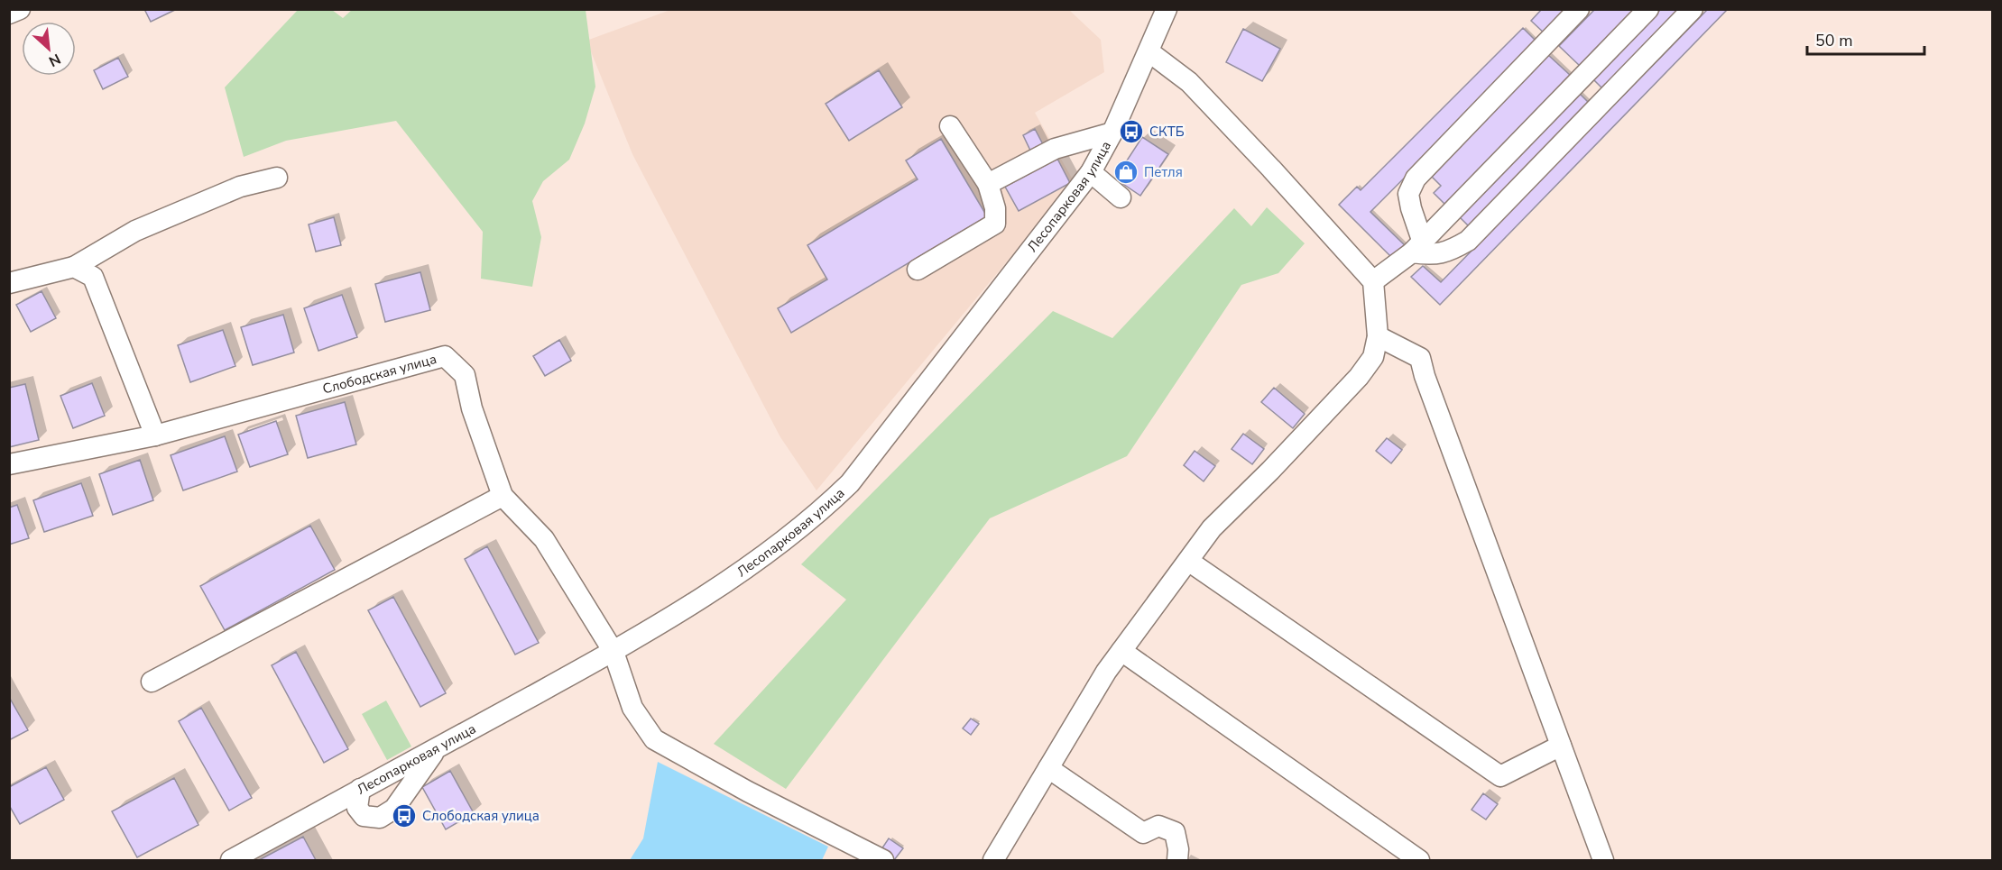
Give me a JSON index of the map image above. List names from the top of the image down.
{
  "streets": {
    "street": ["Лесопарковая улица", "Слободская улица"]
  },
  "crossings": [
    ["Лесопарковая улица", "Слободская улица"]
  ],
  "places": {
    "bus stop": ["СКТБ", "Слободская улица"],
    "shop": ["Петля"]
  },
  "scale_bar": "50 m",
  "north": "bottom right"
}
